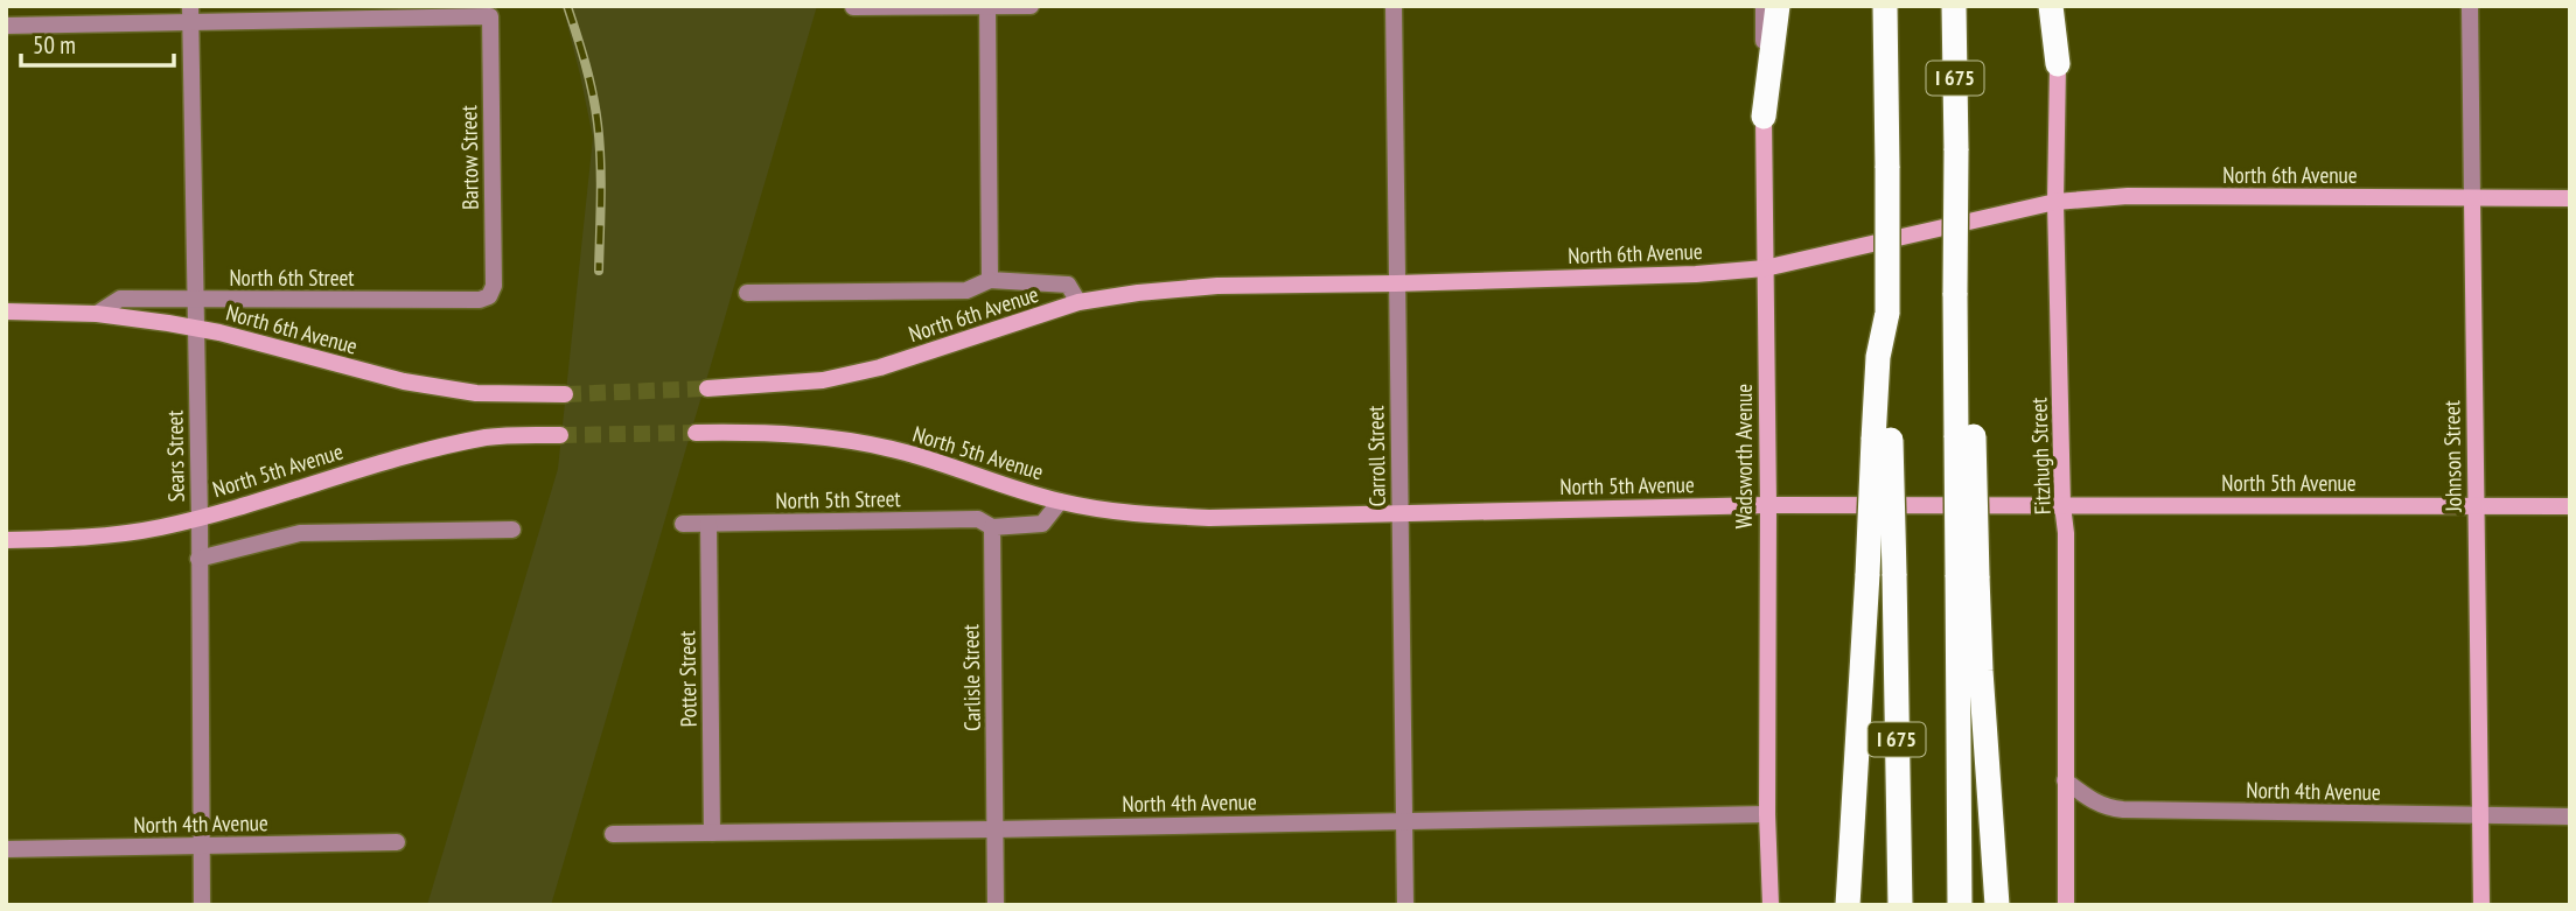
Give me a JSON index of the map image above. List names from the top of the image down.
{
  "streets": {
    "highway": ["I 675"],
    "street": [
      "Bartow Street",
      "North 6th Avenue",
      "North 6th Street",
      "North 5th Avenue",
      "Sears Street",
      "Carroll Street",
      "Wadsworth Avenue",
      "Fitzhugh Street",
      "Johnson Street",
      "North 5th Street",
      "Carlisle Street",
      "Potter Street",
      "North 4th Avenue"
    ]
  },
  "crossings": [
    ["Bartow Street", "North 6th Street"],
    ["Bartow Street", "Sears Street"],
    ["North 6th Avenue", "North 6th Street"],
    ["North 6th Avenue", "Sears Street"],
    ["North 6th Avenue", "Carroll Street"],
    ["North 6th Avenue", "Wadsworth Avenue"],
    ["North 6th Avenue", "Fitzhugh Street"],
    ["North 6th Avenue", "Johnson Street"],
    ["North 6th Street", "Sears Street"],
    ["North 5th Avenue", "Sears Street"],
    ["North 5th Avenue", "Carroll Street"],
    ["North 5th Avenue", "Wadsworth Avenue"],
    ["North 5th Avenue", "Fitzhugh Street"],
    ["North 5th Avenue", "Johnson Street"],
    ["Sears Street", "North 4th Avenue"],
    ["Carroll Street", "North 4th Avenue"],
    ["Wadsworth Avenue", "North 4th Avenue"],
    ["Fitzhugh Street", "North 4th Avenue"],
    ["Johnson Street", "North 4th Avenue"],
    ["North 5th Street", "Carlisle Street"],
    ["North 5th Street", "Potter Street"],
    ["Carlisle Street", "North 4th Avenue"],
    ["Potter Street", "North 4th Avenue"]
  ],
  "scale_bar": "50 m"
}
